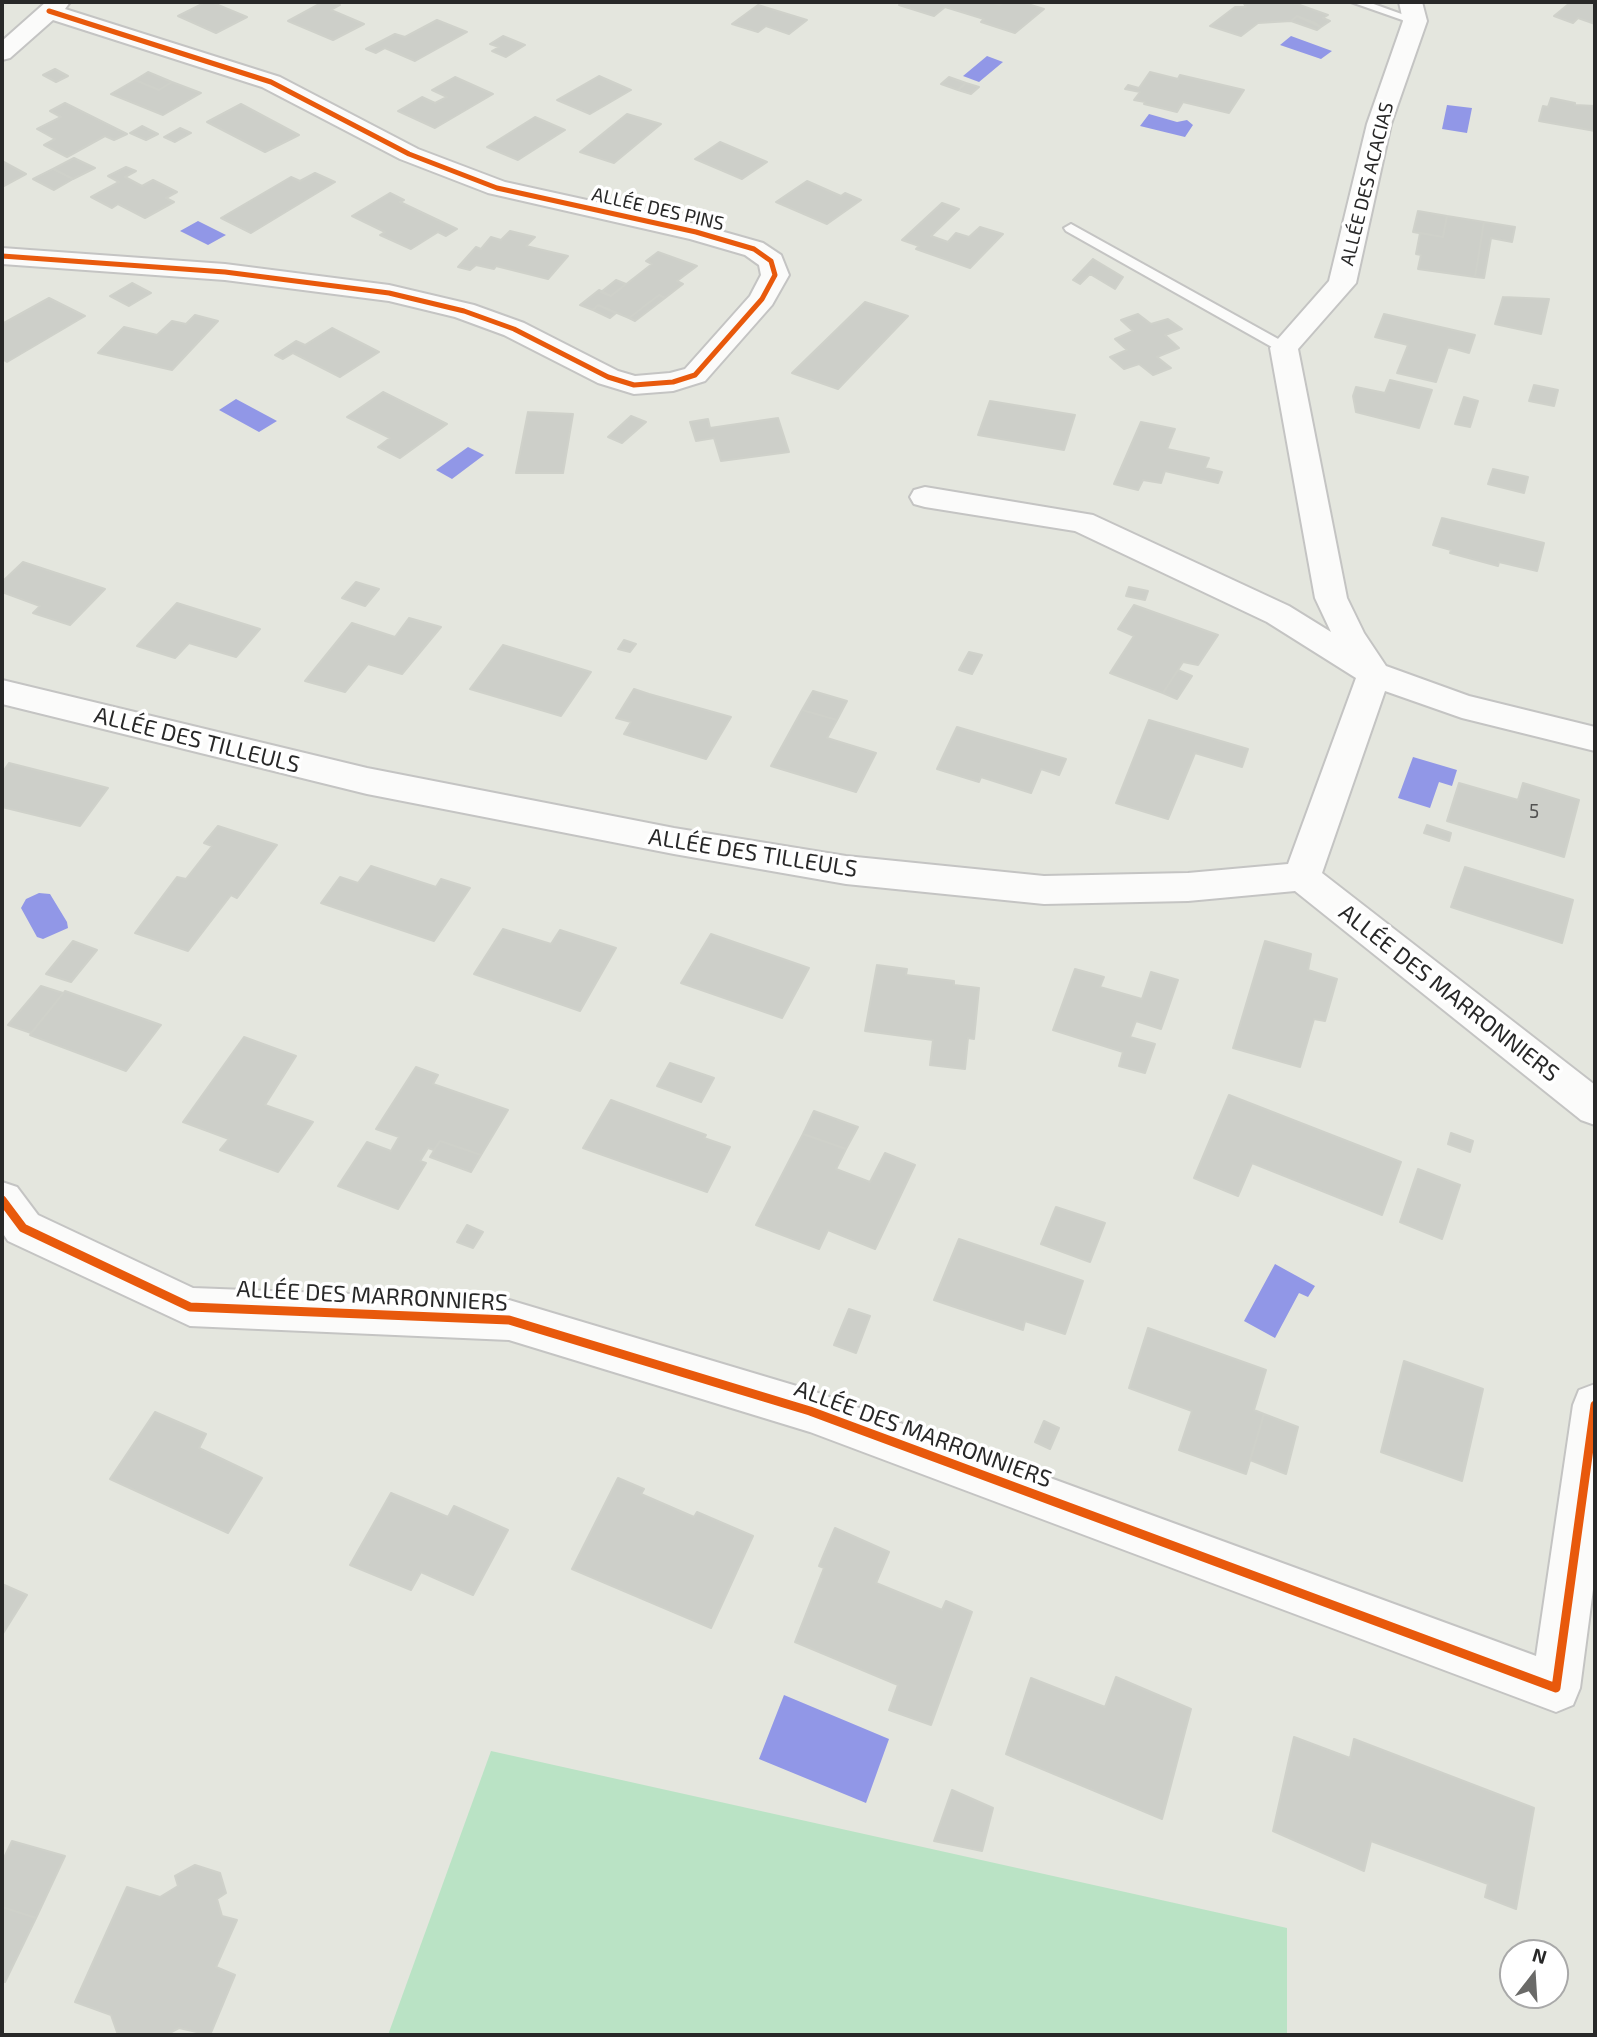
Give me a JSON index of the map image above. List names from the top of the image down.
{
  "streets": {
    "street": [
      "ALLÉE DES ACACIAS",
      "ALLÉE DES PINS",
      "ALLÉE DES TILLEULS",
      "ALLÉE DES MARRONNIERS"
    ]
  },
  "crossings": [
    ["ALLÉE DES TILLEULS", "ALLÉE DES MARRONNIERS"]
  ],
  "house_numbers": ["5"],
  "north": "top"
}
